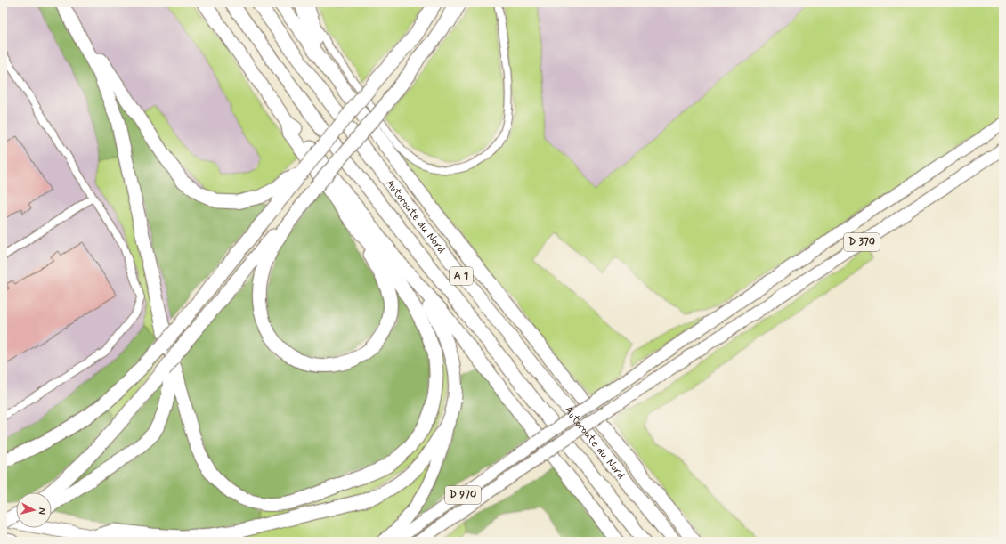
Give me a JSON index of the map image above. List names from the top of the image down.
{
  "streets": {
    "highway": ["Autoroute du Nord", "A 1"],
    "main road": ["D 370", "D 970"]
  },
  "crossings": [
    ["D 370", "D 970"]
  ],
  "north": "right"
}
